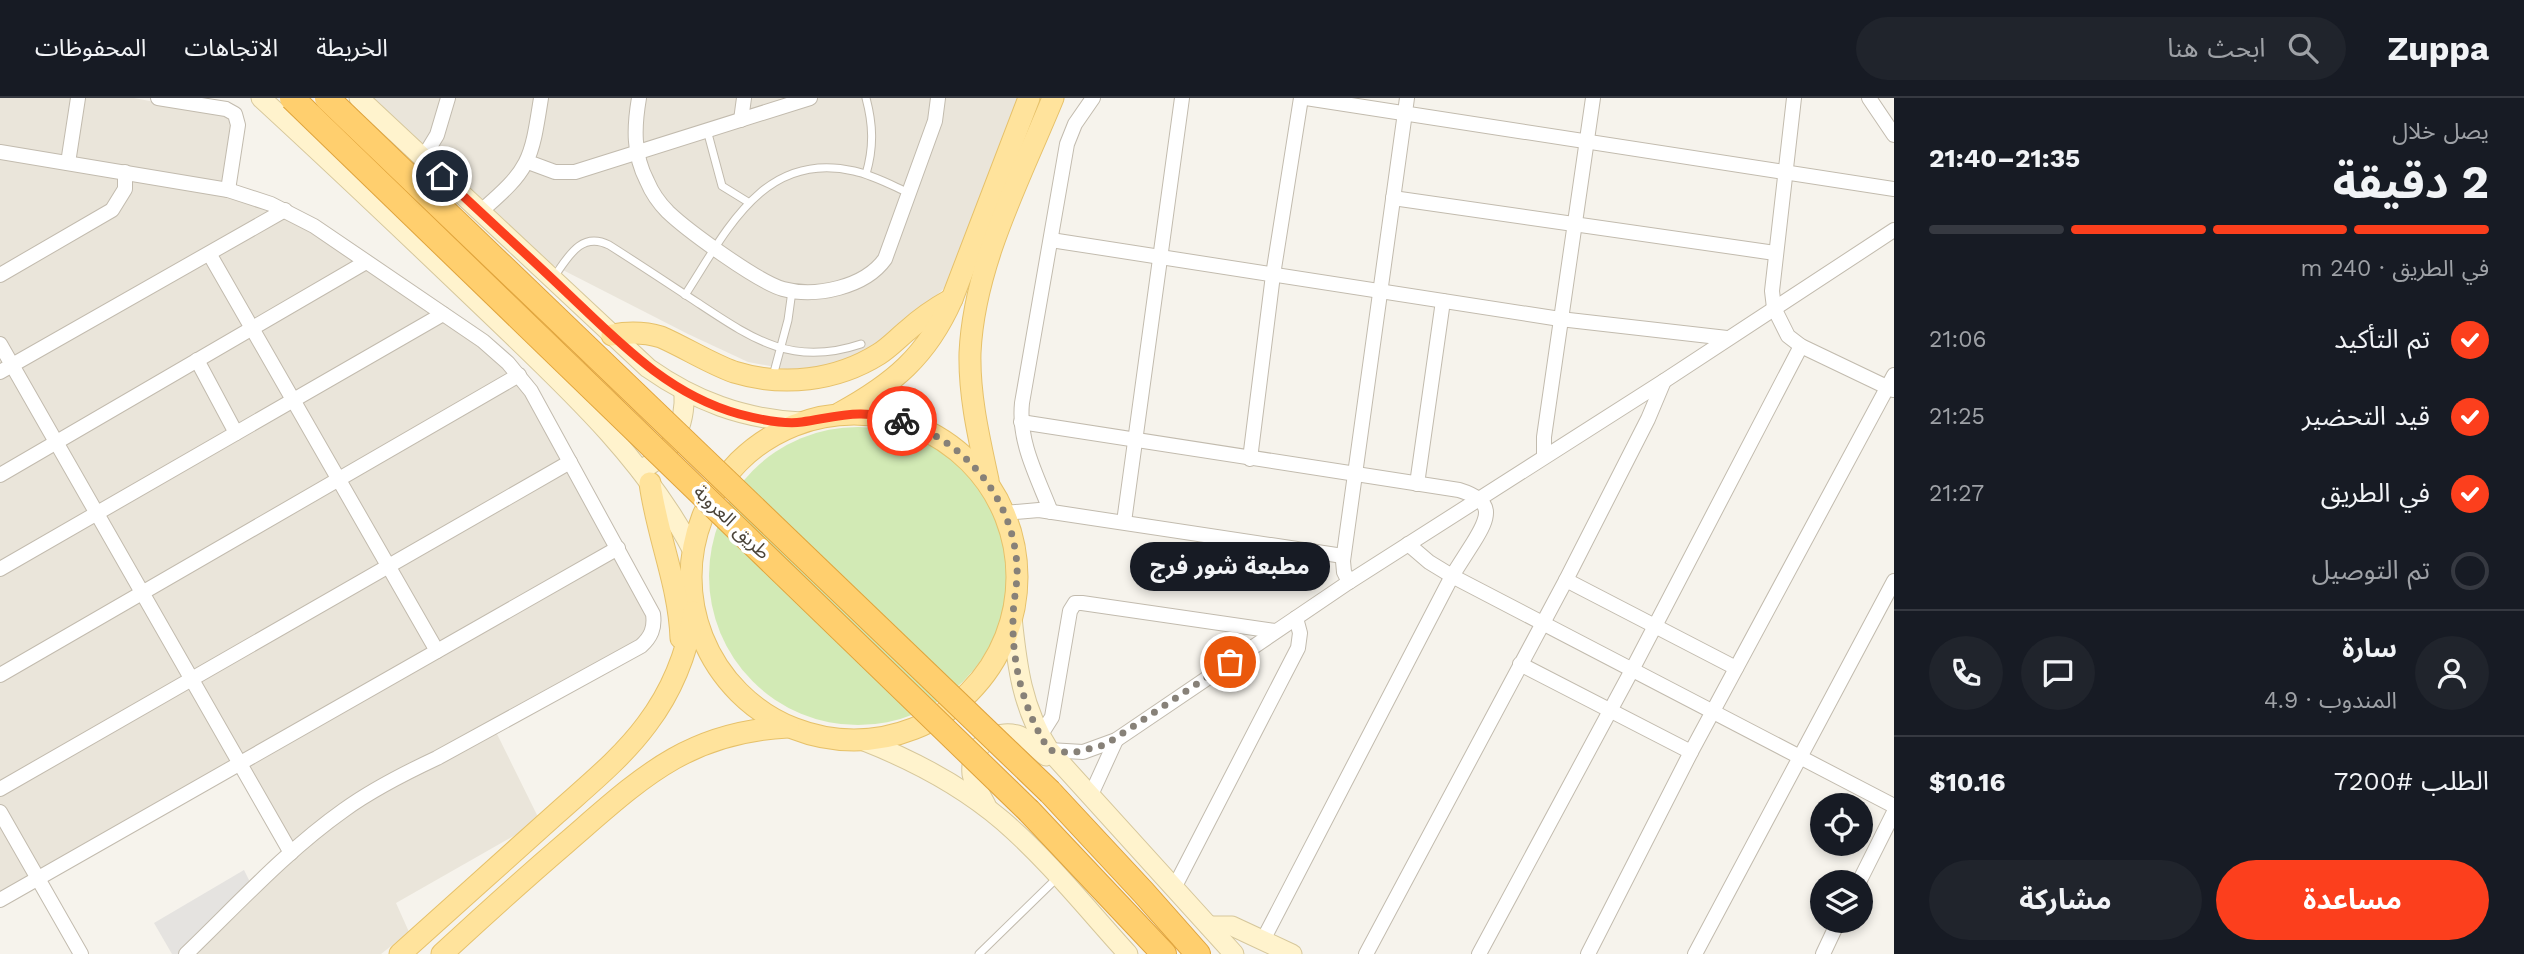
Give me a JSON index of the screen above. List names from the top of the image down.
{
  "streets": {
    "highway": ["طريق العروبة"]
  },
  "places": ["مطبعة شور فرج"],
  "page": {
    "header": "Zuppa",
    "search": "ابحث هنا",
    "nav": ["الخريطة", "الاتجاهات", "المحفوظات"],
    "heading": ["2 دقيقة", "يصل خلال", "21:35–21:40"],
    "panel": [
      "سارة",
      "المندوب · 4.9",
      "الطلب #7200",
      "$10.16"
    ],
    "bar": "في الطريق · 240 m",
    "list": [
      ["تم التأكيد", "21:06"],
      ["قيد التحضير", "21:25"],
      ["في الطريق", "21:27"],
      "تم التوصيل"
    ],
    "bubble": "مطبعة شور فرج",
    "buttons": ["مساعدة", "مشاركة"]
  }
}
